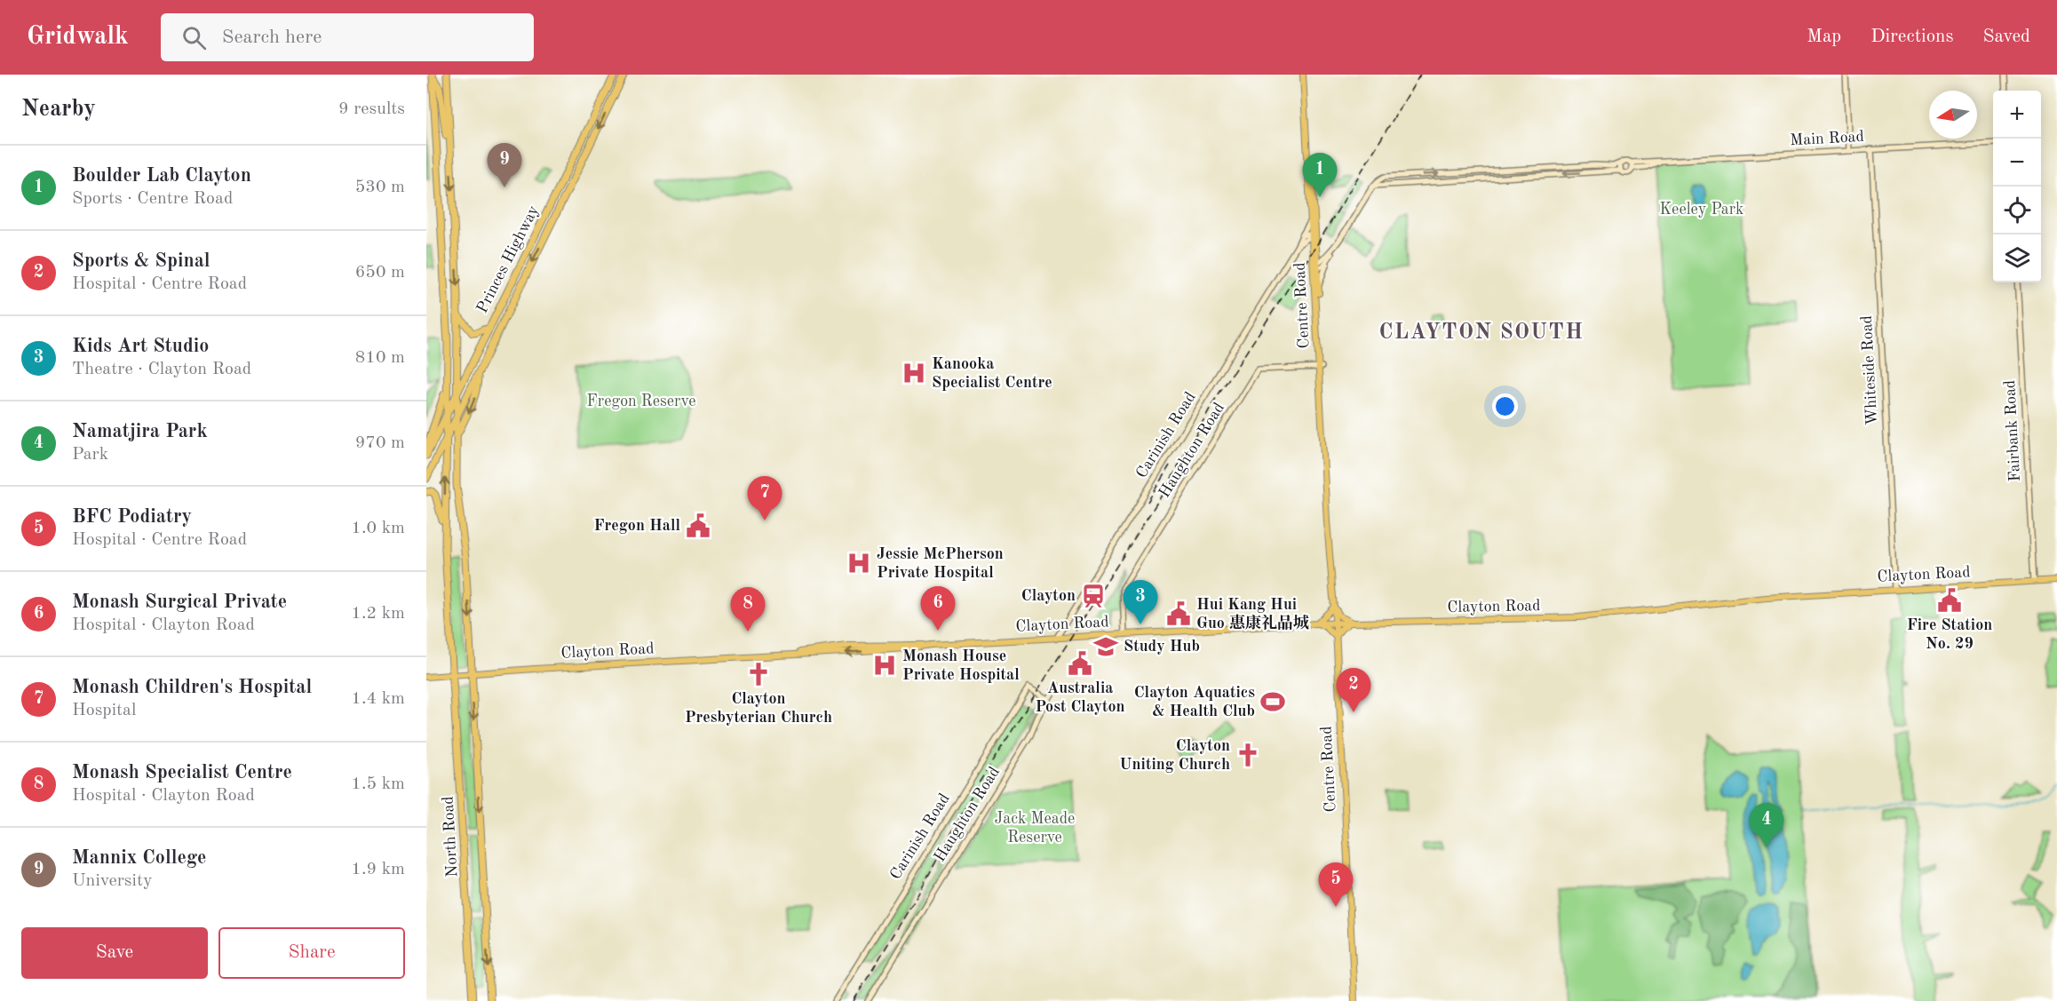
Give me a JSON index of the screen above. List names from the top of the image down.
{
  "streets": {
    "highway": ["Princes Highway", "North Road"],
    "main road": ["Centre Road", "Clayton Road"],
    "street": [
      "Main Road",
      "Whiteside Road",
      "Fairbank Road",
      "Carinish Road",
      "Haughton Road"
    ]
  },
  "crossings": [
    ["Main Road", "Whiteside Road"],
    ["Princes Highway", "North Road"],
    ["Centre Road", "Carinish Road"],
    ["Centre Road", "Haughton Road"],
    ["Centre Road", "Clayton Road"],
    ["Whiteside Road", "Clayton Road"],
    ["Fairbank Road", "Clayton Road"],
    ["Carinish Road", "Haughton Road"],
    ["Carinish Road", "Clayton Road"],
    ["Haughton Road", "Clayton Road"],
    ["Clayton Road", "North Road"]
  ],
  "districts": ["CLAYTON SOUTH"],
  "parks": ["Keeley Park", "Fregon Reserve", "Jack Meade Reserve"],
  "places": {
    "hospital": ["Kanooka Specialist Centre", "Jessie McPherson Private Hospital", "Monash House Private Hospital"],
    "public building": [
      "Fregon Hall",
      "Fire Station No. 29",
      "Hui Kang Hui Guo 惠康礼品城",
      "Australia Post Clayton"
    ],
    "station": ["Clayton"],
    "school or university": ["Study Hub"],
    "church": ["Clayton Presbyterian Church", "Clayton Uniting Church"],
    "sports": ["Clayton Aquatics & Health Club"]
  },
  "north": "left",
  "page": {
    "header": "Gridwalk",
    "search": "Search here",
    "nav": ["Map", "Directions", "Saved"],
    "heading": ["Nearby", "9 results"],
    "map_buttons": ["+", "−"],
    "pins": [
      "9",
      "1",
      "7",
      "3",
      "6",
      "8",
      "2",
      "4",
      "5"
    ],
    "list": [
      {
        "mark": "1",
        "name": "Boulder Lab Clayton",
        "note": "Sports · Centre Road",
        "value": "530 m"
      },
      {
        "mark": "2",
        "name": "Sports & Spinal",
        "note": "Hospital · Centre Road",
        "value": "650 m"
      },
      {
        "mark": "3",
        "name": "Kids Art Studio",
        "note": "Theatre · Clayton Road",
        "value": "810 m"
      },
      {
        "mark": "4",
        "name": "Namatjira Park",
        "note": "Park",
        "value": "970 m"
      },
      {
        "mark": "5",
        "name": "BFC Podiatry",
        "note": "Hospital · Centre Road",
        "value": "1.0 km"
      },
      {
        "mark": "6",
        "name": "Monash Surgical Private",
        "note": "Hospital · Clayton Road",
        "value": "1.2 km"
      },
      {
        "mark": "7",
        "name": "Monash Children's Hospital",
        "note": "Hospital",
        "value": "1.4 km"
      },
      {
        "mark": "8",
        "name": "Monash Specialist Centre",
        "note": "Hospital · Clayton Road",
        "value": "1.5 km"
      },
      {
        "mark": "9",
        "name": "Mannix College",
        "note": "University",
        "value": "1.9 km"
      }
    ],
    "buttons": ["Save", "Share"]
  }
}
